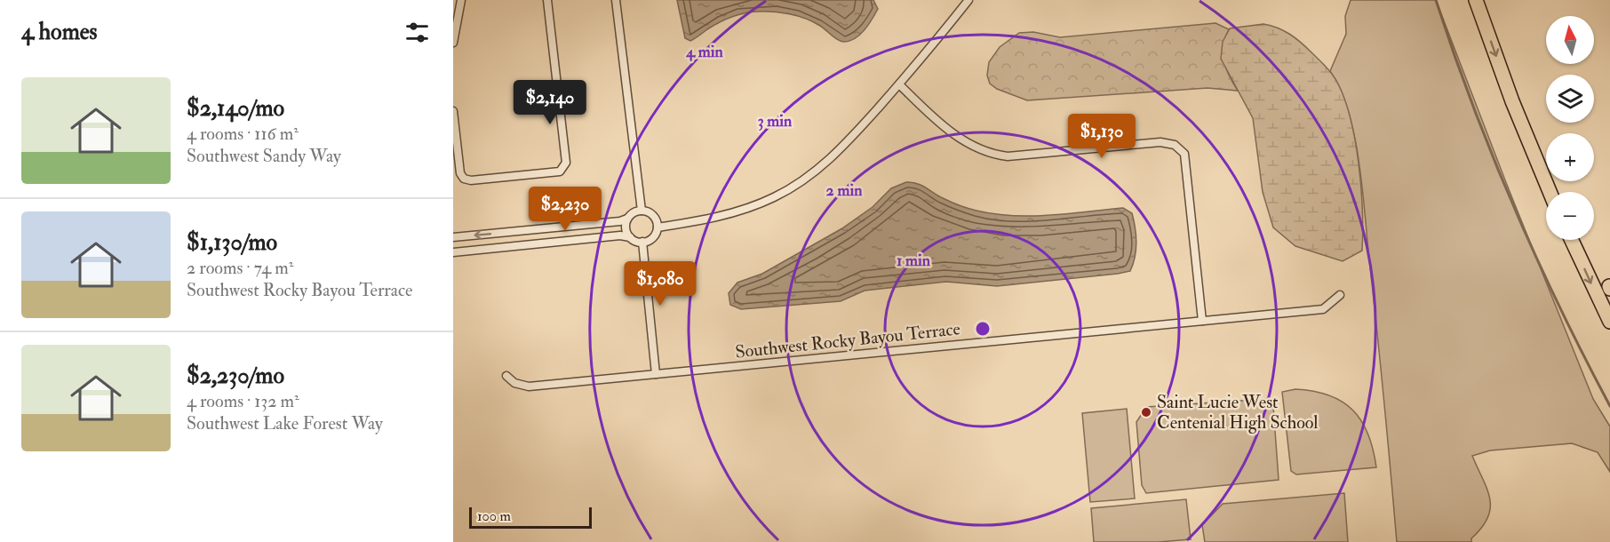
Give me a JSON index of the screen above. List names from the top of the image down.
{
  "streets": {
    "street": ["Southwest Rocky Bayou Terrace"]
  },
  "places": ["Saint Lucie West Centenial High School"],
  "scale_bar": "100 m",
  "north": "top",
  "page": {
    "heading": "4 homes",
    "map_buttons": ["+", "−"],
    "list": [
      {
        "name": "$2,140/mo",
        "note": "4 rooms · 116 m² · Southwest Sandy Way"
      },
      {
        "name": "$1,130/mo",
        "note": "2 rooms · 74 m² · Southwest Rocky Bayou Terrace"
      },
      {
        "name": "$2,230/mo",
        "note": "4 rooms · 132 m² · Southwest Lake Forest Way"
      }
    ],
    "price": [
      "$2,140",
      "$1,130",
      "$2,230",
      "$1,080"
    ],
    "scale": "100 m"
  },
  "rings": [
    "4 min",
    "3 min",
    "2 min",
    "1 min"
  ]
}
